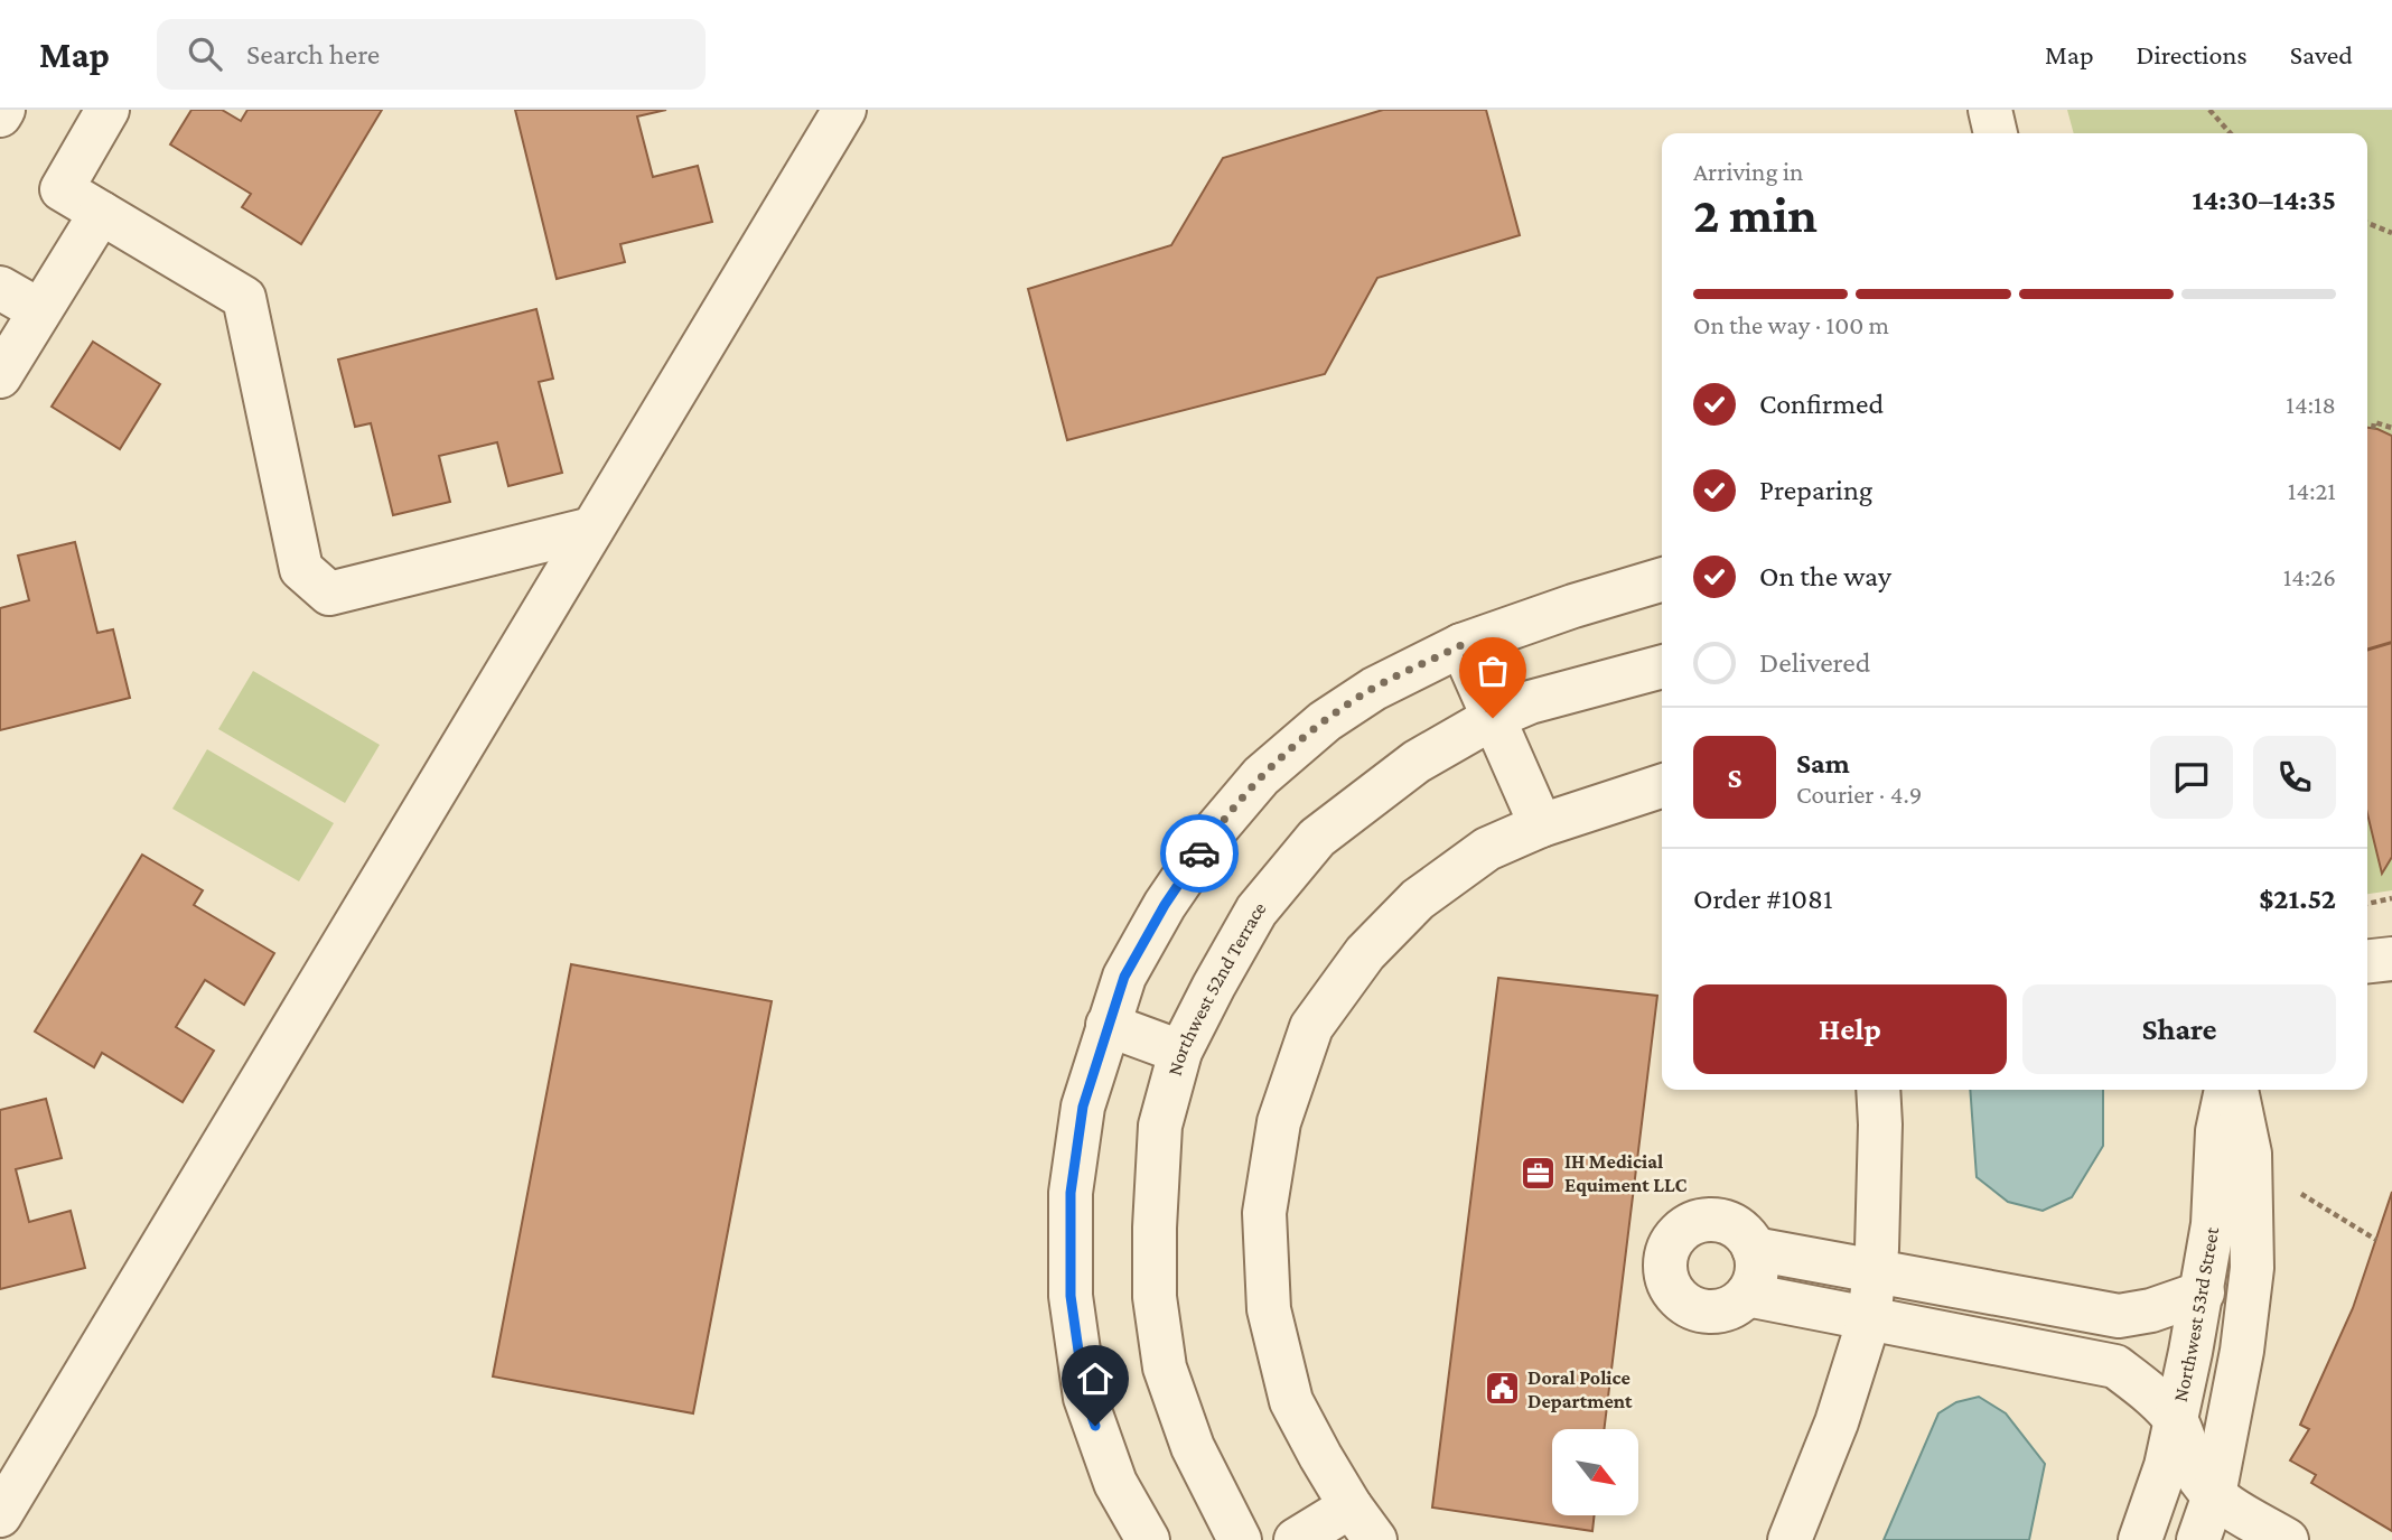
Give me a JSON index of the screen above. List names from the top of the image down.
{
  "streets": {
    "street": ["Northwest 52nd Terrace", "Northwest 53rd Street"]
  },
  "places": {
    "office": ["IH Medicial Equiment LLC"],
    "public building": ["Doral Police Department"]
  },
  "north": "bottom right",
  "page": {
    "header": "Map",
    "search": "Search here",
    "nav": ["Map", "Directions", "Saved"],
    "heading": ["2 min", "Arriving in", "14:30–14:35"],
    "panel": [
      "Sam",
      "Courier · 4.9",
      "Order #1081",
      "$21.52"
    ],
    "bar": "On the way · 100 m",
    "list": [
      ["Confirmed", "14:18"],
      ["Preparing", "14:21"],
      ["On the way", "14:26"],
      "Delivered"
    ],
    "round": "S",
    "buttons": ["Help", "Share"]
  }
}
